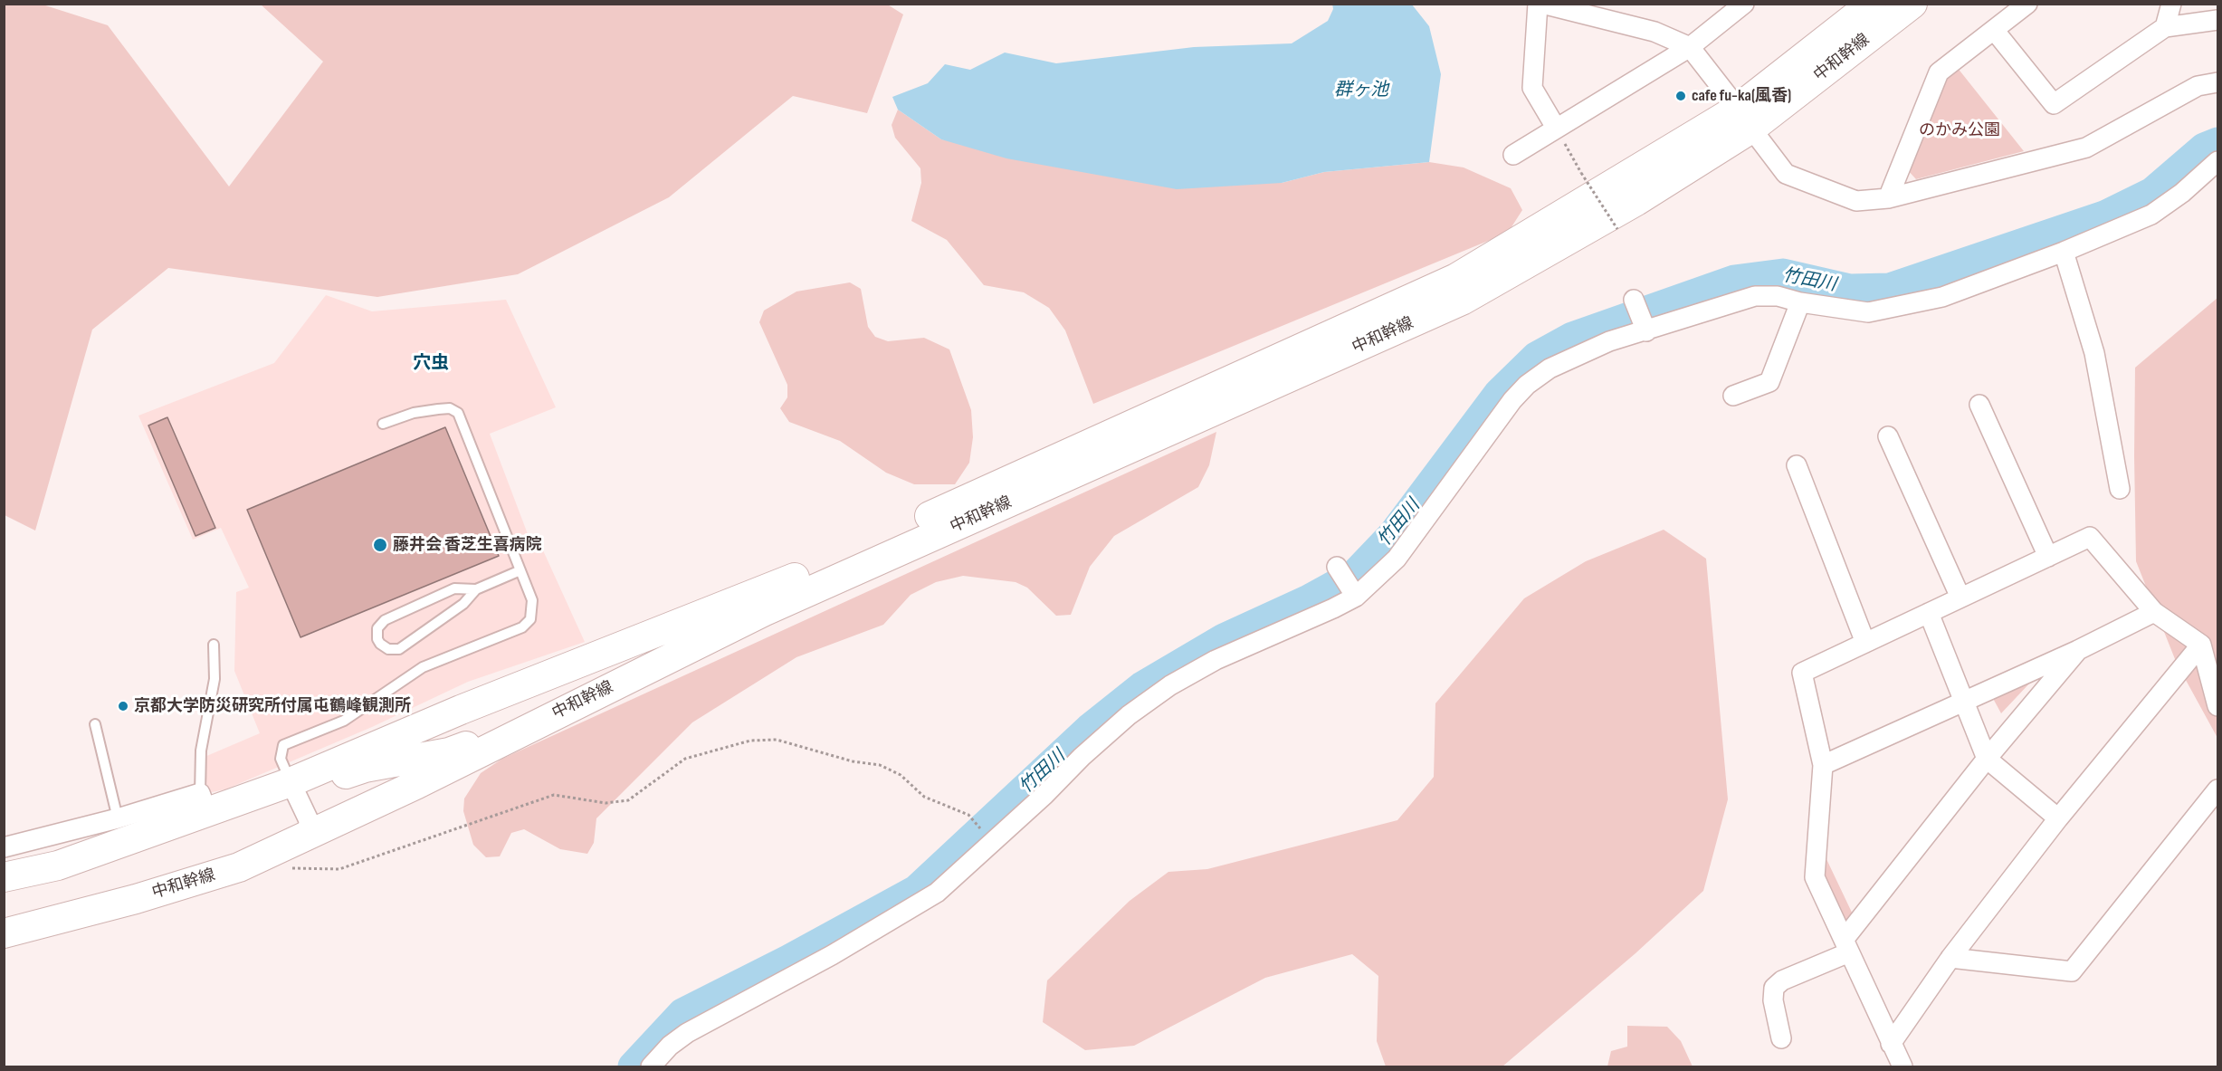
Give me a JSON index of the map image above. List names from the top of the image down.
{
  "streets": {
    "main road": ["中和幹線"]
  },
  "districts": ["穴虫"],
  "water": ["群ヶ池", "竹田川"],
  "parks": ["のかみ公園"],
  "places": ["cafe fu-ka(風香)", "藤井会 香芝生喜病院", "京都大学防災研究所付属屯鶴峰観測所"]
}
